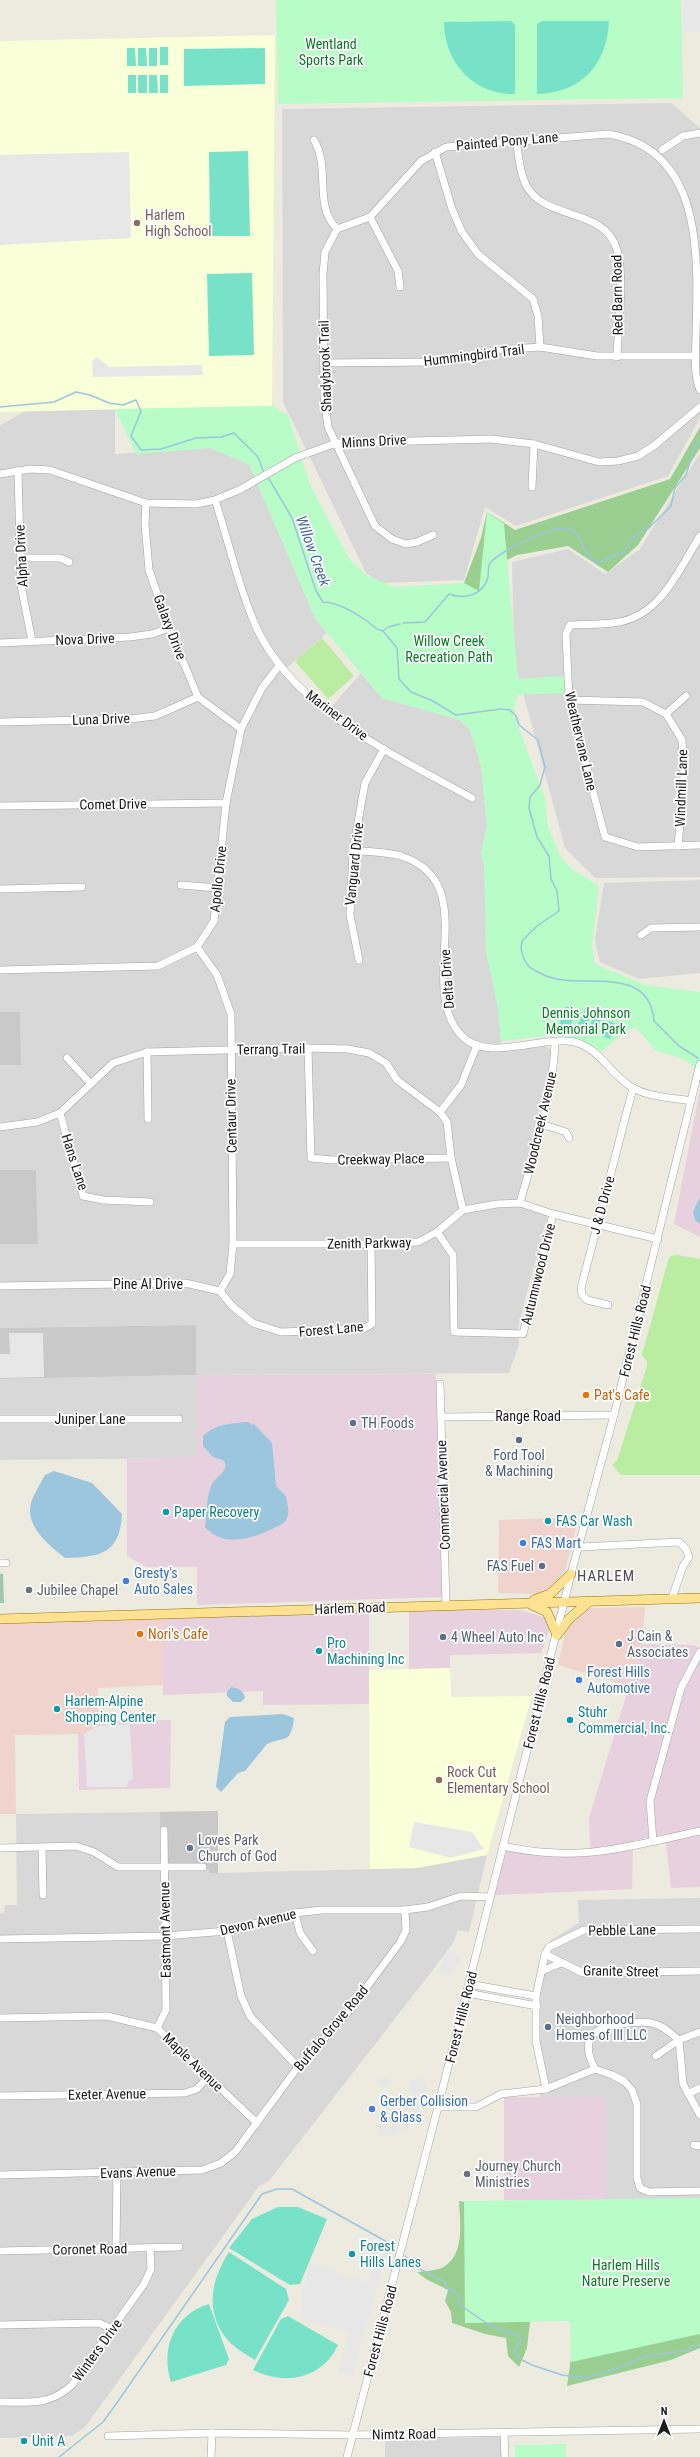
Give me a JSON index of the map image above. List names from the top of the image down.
{
  "streets": {
    "main road": ["Harlem Road"],
    "street": [
      "Painted Pony Lane",
      "Red Barn Road",
      "Hummingbird Trail",
      "Shadybrook Trail",
      "Minns Drive",
      "Alpha Drive",
      "Galaxy Drive",
      "Nova Drive",
      "Mariner Drive",
      "Luna Drive",
      "Weathervane Lane",
      "Windmill Lane",
      "Comet Drive",
      "Vanguard Drive",
      "Apollo Drive",
      "Delta Drive",
      "Terrang Trail",
      "Centaur Drive",
      "Woodcreek Avenue",
      "Creekway Place",
      "Hans Lane",
      "J & D Drive",
      "Zenith Parkway",
      "Autumnwood Drive",
      "Pine Al Drive",
      "Forest Lane",
      "Forest Hills Road",
      "Range Road",
      "Juniper Lane",
      "Commercial Avenue",
      "Devon Avenue",
      "Eastmont Avenue",
      "Pebble Lane",
      "Granite Street",
      "Buffalo Grove Road",
      "Maple Avenue",
      "Exeter Avenue",
      "Evans Avenue",
      "Coronet Road",
      "Winters Drive",
      "Nimtz Road"
    ]
  },
  "crossings": [
    ["Painted Pony Lane", "Red Barn Road"],
    ["Painted Pony Lane", "Shadybrook Trail"],
    ["Red Barn Road", "Hummingbird Trail"],
    ["Hummingbird Trail", "Shadybrook Trail"],
    ["Shadybrook Trail", "Minns Drive"],
    ["Minns Drive", "Alpha Drive"],
    ["Minns Drive", "Galaxy Drive"],
    ["Minns Drive", "Mariner Drive"],
    ["Alpha Drive", "Nova Drive"],
    ["Galaxy Drive", "Nova Drive"],
    ["Galaxy Drive", "Luna Drive"],
    ["Mariner Drive", "Vanguard Drive"],
    ["Mariner Drive", "Apollo Drive"],
    ["Weathervane Lane", "Windmill Lane"],
    ["Comet Drive", "Apollo Drive"],
    ["Vanguard Drive", "Delta Drive"],
    ["Apollo Drive", "Centaur Drive"],
    ["Terrang Trail", "Centaur Drive"],
    ["Terrang Trail", "Creekway Place"],
    ["Terrang Trail", "Hans Lane"],
    ["Terrang Trail", "Zenith Parkway"],
    ["Centaur Drive", "Zenith Parkway"],
    ["Centaur Drive", "Pine Al Drive"],
    ["Centaur Drive", "Forest Lane"],
    ["Zenith Parkway", "Autumnwood Drive"],
    ["Zenith Parkway", "Forest Lane"],
    ["Pine Al Drive", "Forest Lane"],
    ["Forest Hills Road", "Range Road"],
    ["Forest Hills Road", "Harlem Road"],
    ["Forest Hills Road", "Devon Avenue"],
    ["Forest Hills Road", "Nimtz Road"],
    ["Range Road", "Commercial Avenue"],
    ["Commercial Avenue", "Harlem Road"],
    ["Devon Avenue", "Eastmont Avenue"],
    ["Devon Avenue", "Buffalo Grove Road"],
    ["Eastmont Avenue", "Maple Avenue"],
    ["Pebble Lane", "Granite Street"],
    ["Buffalo Grove Road", "Maple Avenue"],
    ["Buffalo Grove Road", "Evans Avenue"],
    ["Maple Avenue", "Exeter Avenue"],
    ["Maple Avenue", "Evans Avenue"],
    ["Coronet Road", "Winters Drive"]
  ],
  "districts": ["HARLEM"],
  "water": ["Willow Creek"],
  "parks": [
    "Wentland Sports Park",
    "Willow Creek Recreation Path",
    "Dennis Johnson Memorial Park",
    "Harlem Hills Nature Preserve"
  ],
  "places": [
    "Harlem High School",
    "Pat's Cafe",
    "TH Foods",
    "Ford Tool & Machining",
    "Paper Recovery",
    "FAS Car Wash",
    "FAS Mart",
    "FAS Fuel",
    "Gresty's Auto Sales",
    "Jubilee Chapel",
    "Nori's Cafe",
    "4 Wheel Auto Inc",
    "J Cain & Associates",
    "Pro Machining Inc",
    "Forest Hills Automotive",
    "Harlem-Alpine Shopping Center",
    "Stuhr Commercial, Inc.",
    "Rock Cut Elementary School",
    "Loves Park Church of God",
    "Neighborhood Homes of Ill LLC",
    "Gerber Collision & Glass",
    "Journey Church Ministries",
    "Forest Hills Lanes",
    "Unit A"
  ],
  "north": "top"
}
